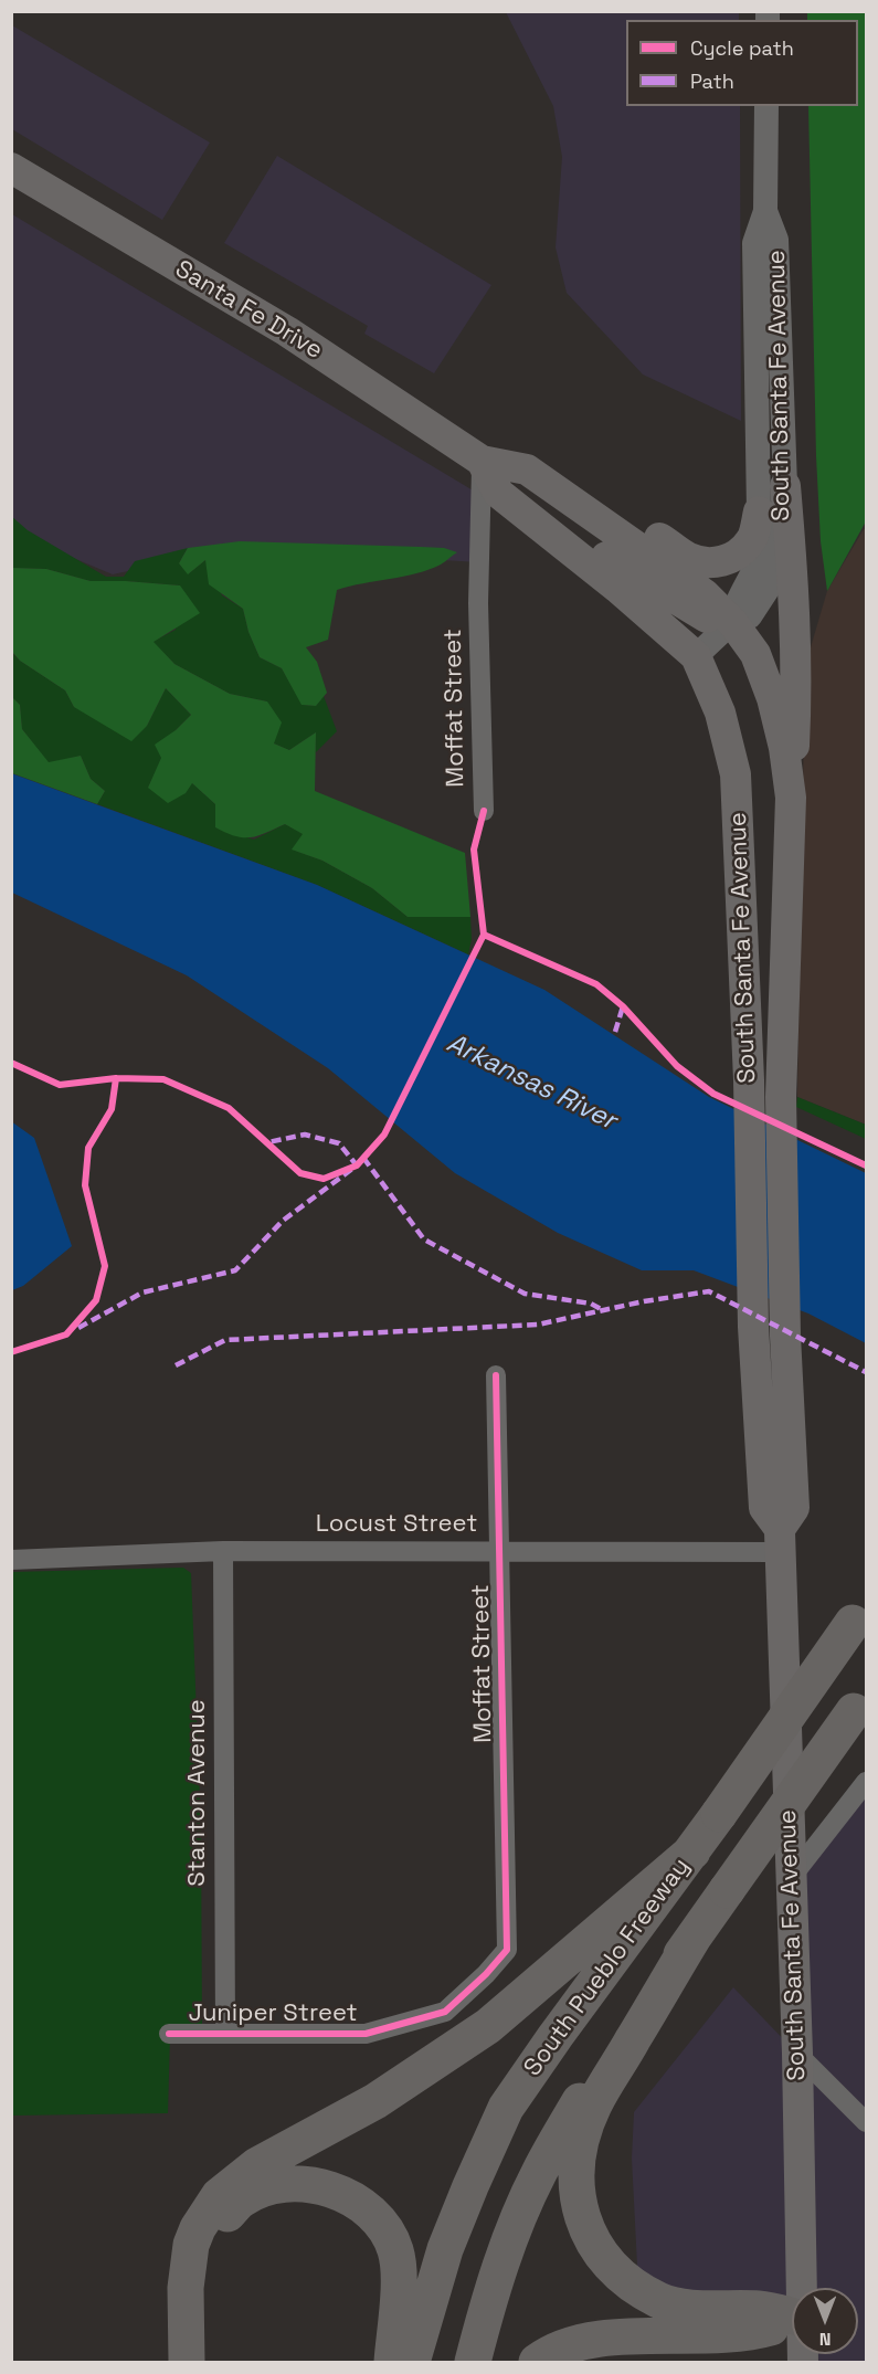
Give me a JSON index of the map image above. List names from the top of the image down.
{
  "streets": {
    "highway": ["South Pueblo Freeway"],
    "main road": ["Santa Fe Drive", "South Santa Fe Avenue"],
    "street": [
      "Moffat Street",
      "Locust Street",
      "Stanton Avenue",
      "Juniper Street"
    ]
  },
  "crossings": [
    ["Santa Fe Drive", "South Santa Fe Avenue"],
    ["Santa Fe Drive", "Moffat Street"],
    ["South Santa Fe Avenue", "Locust Street"],
    ["Moffat Street", "Locust Street"],
    ["Moffat Street", "Juniper Street"],
    ["Locust Street", "Stanton Avenue"],
    ["Stanton Avenue", "Juniper Street"]
  ],
  "water": ["Arkansas River"],
  "legend": ["Cycle path", "Path"],
  "north": "bottom"
}
